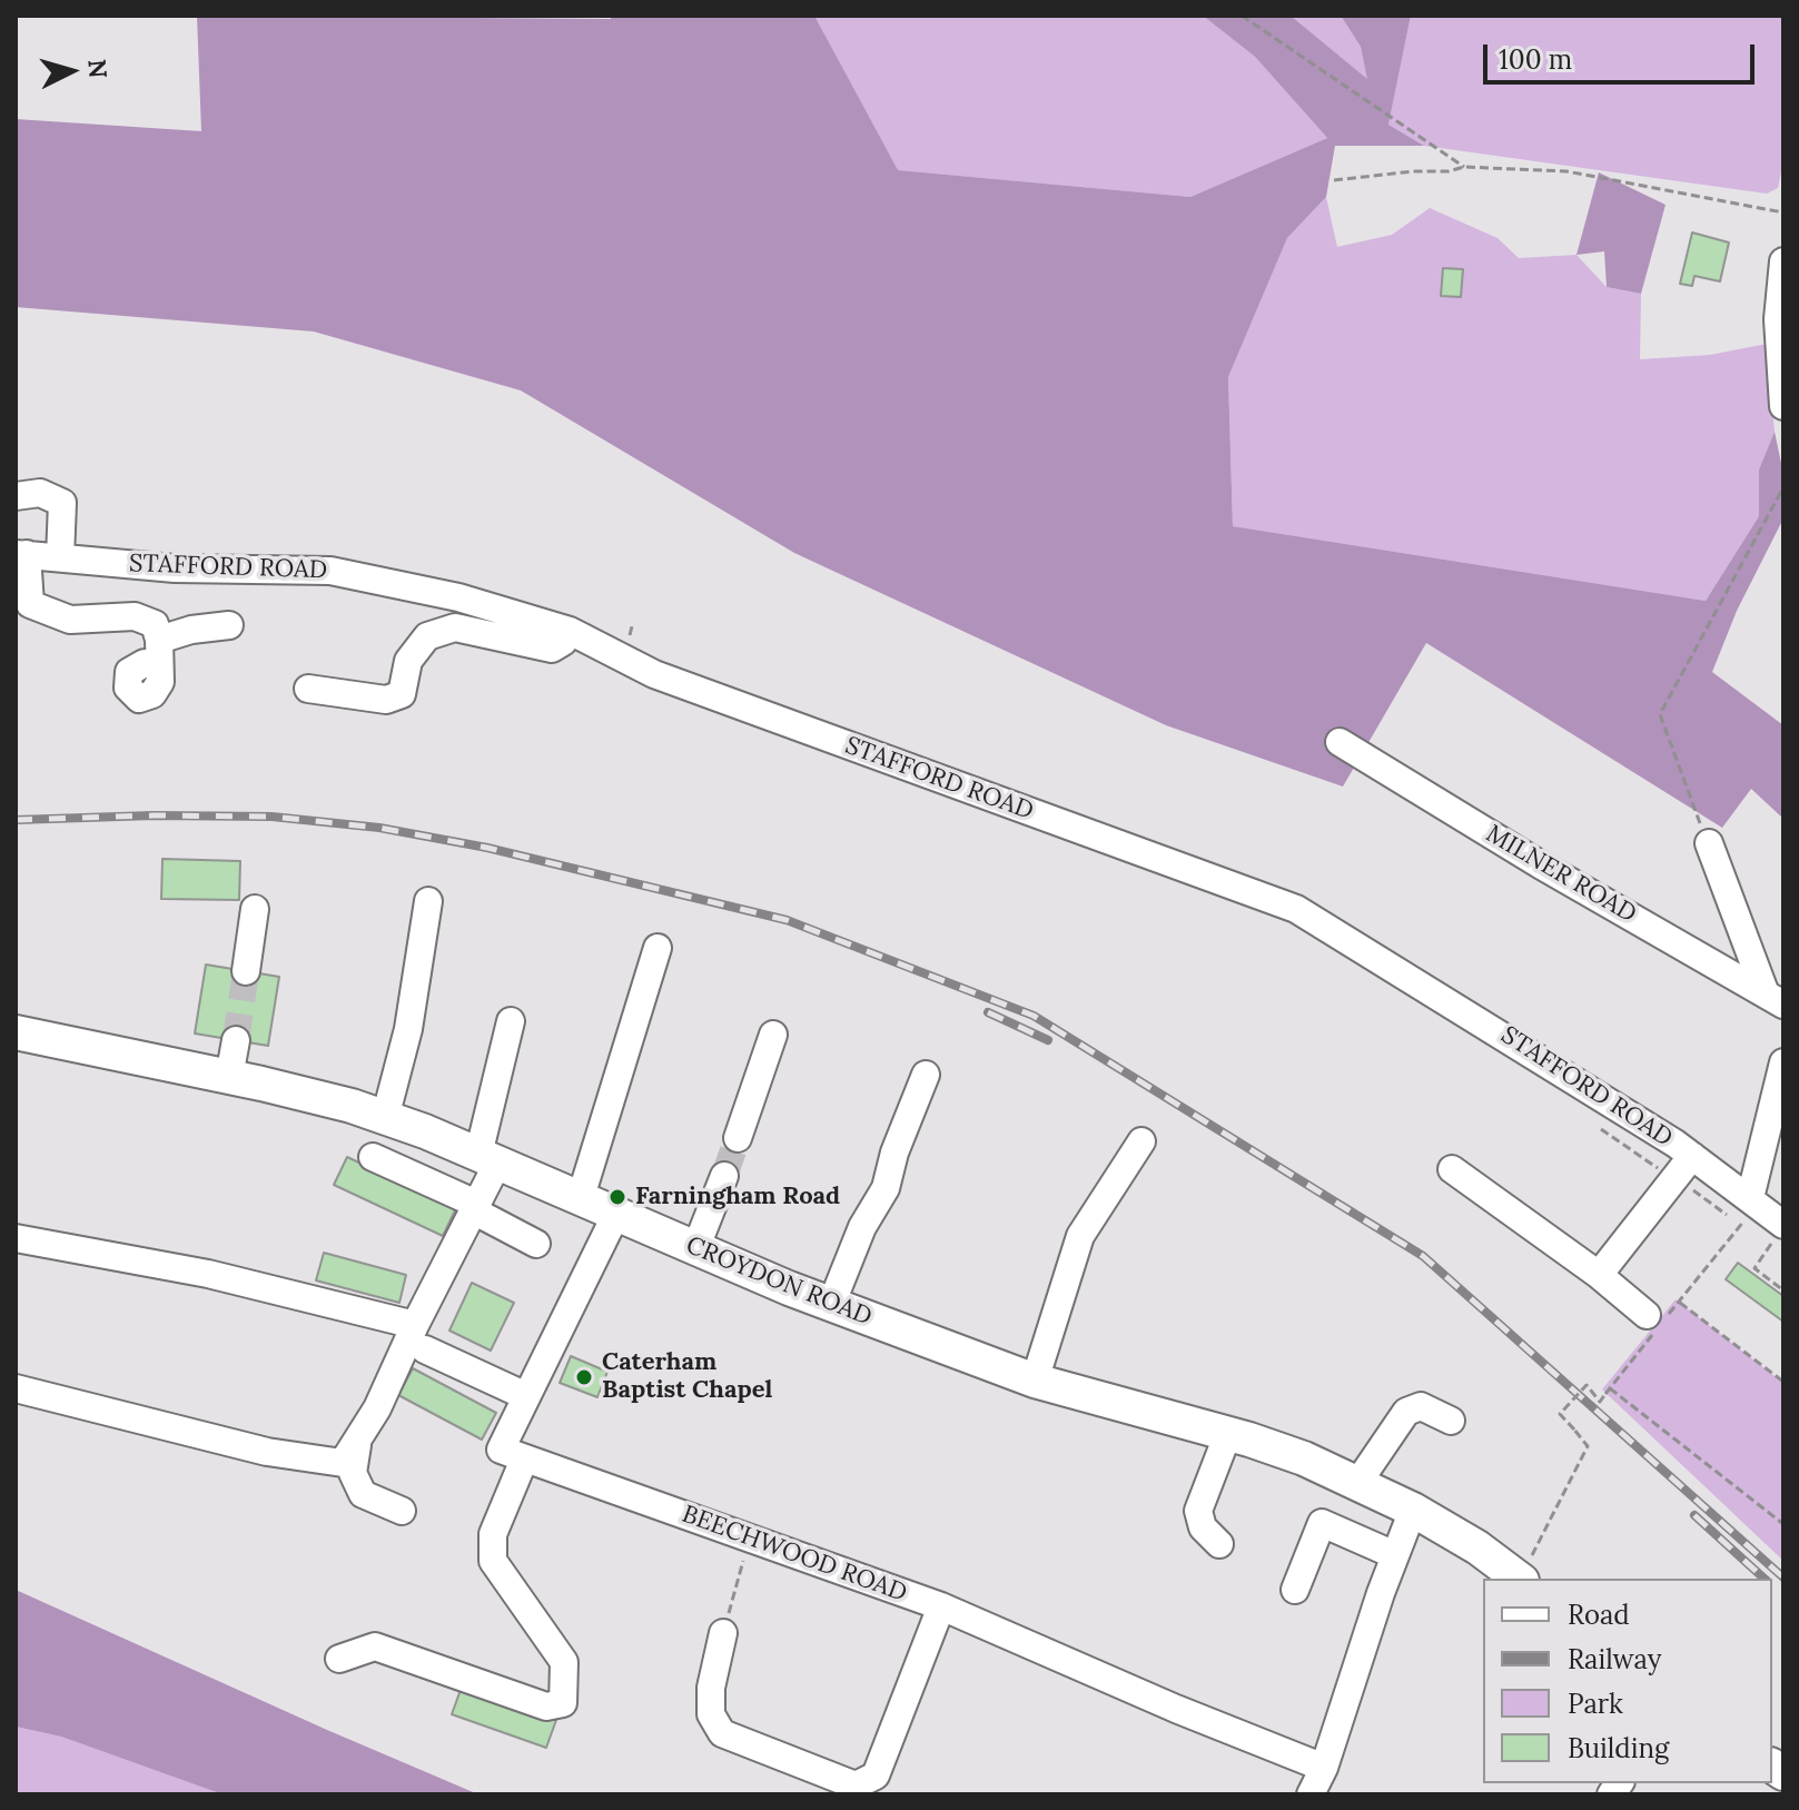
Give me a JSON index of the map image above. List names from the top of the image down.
{
  "streets": {
    "main road": ["CROYDON ROAD"],
    "street": ["STAFFORD ROAD", "MILNER ROAD", "BEECHWOOD ROAD"]
  },
  "places": ["Farningham Road", "Caterham Baptist Chapel"],
  "legend": [
    "Road",
    "Railway",
    "Park",
    "Building"
  ],
  "scale_bar": "100 m",
  "north": "right"
}
